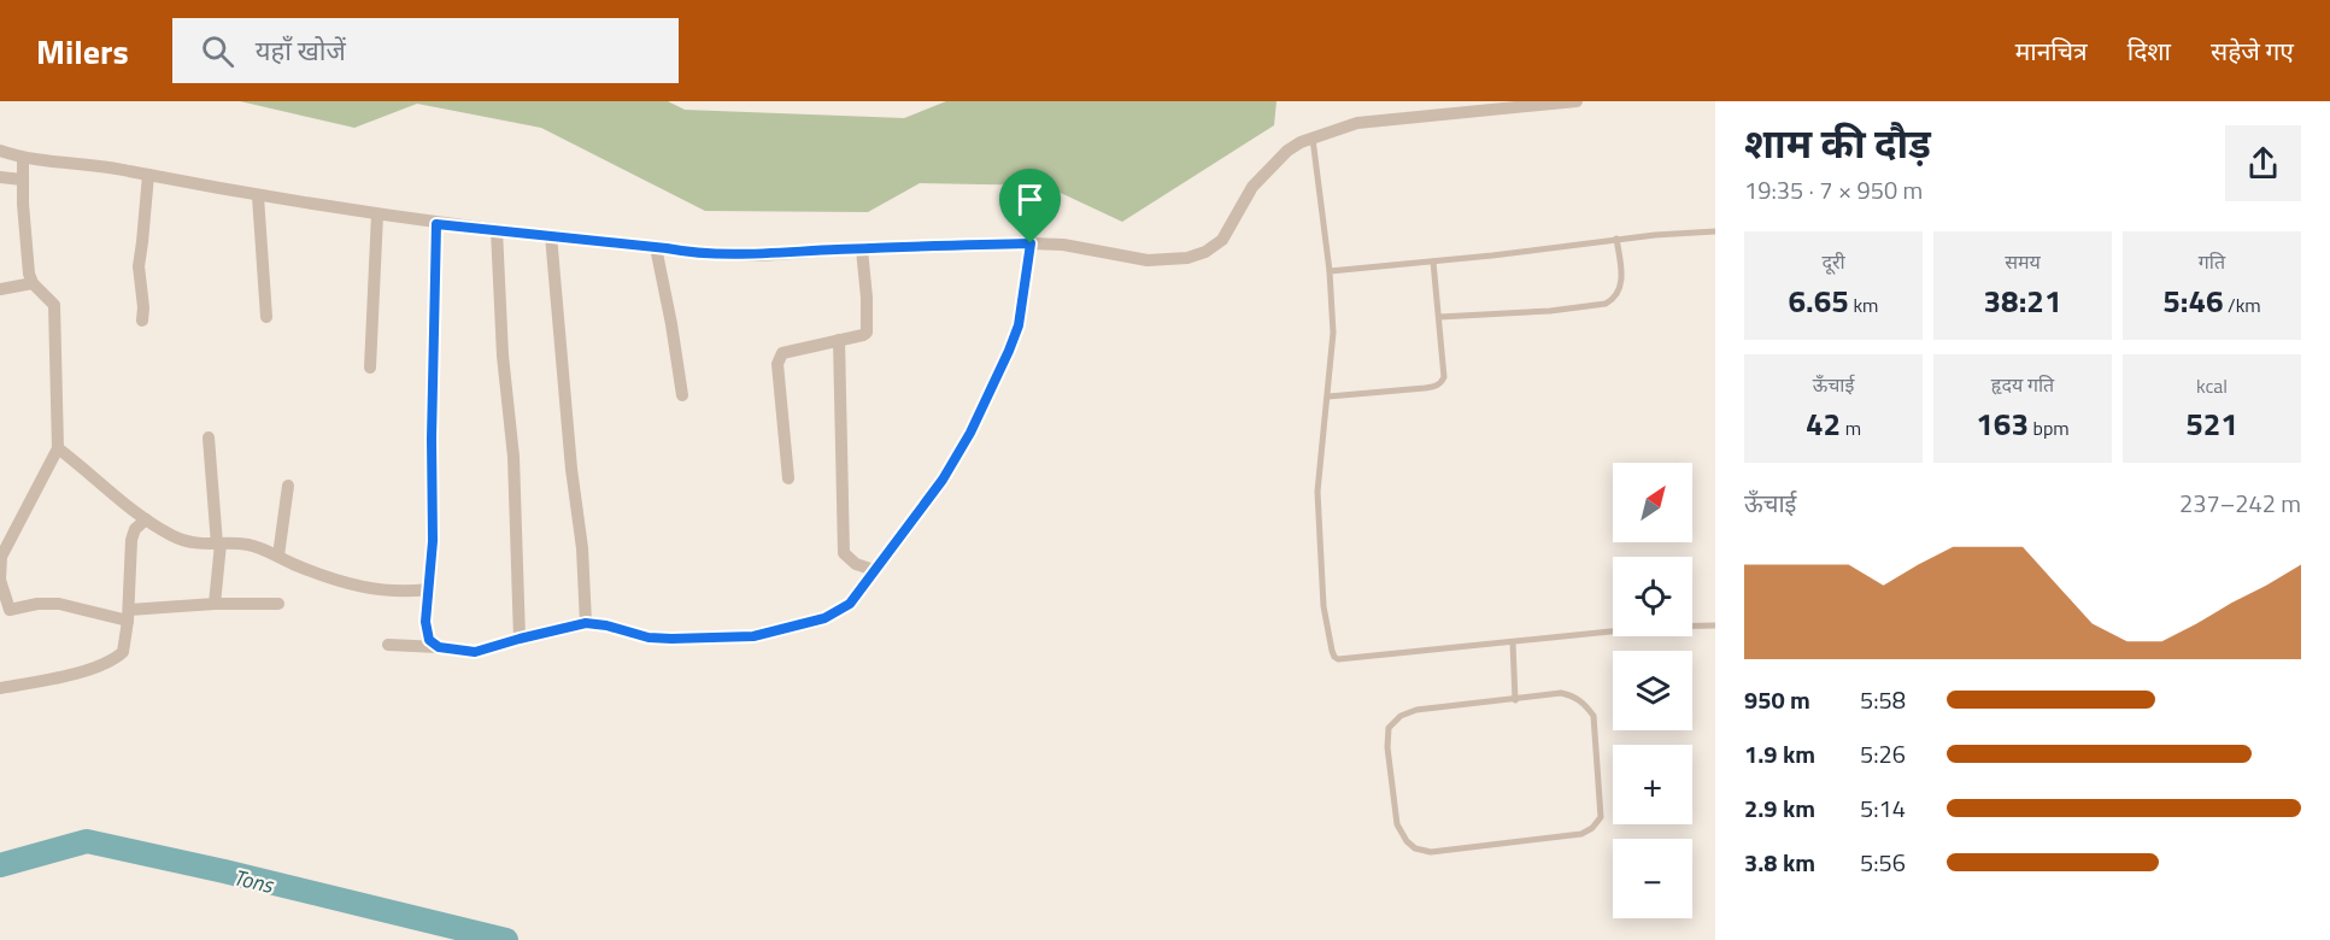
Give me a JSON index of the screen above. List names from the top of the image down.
{
  "water": ["Tons"],
  "north": "top right",
  "page": {
    "header": "Milers",
    "search": "यहाँ खोजें",
    "nav": ["मानचित्र", "दिशा", "सहेजे गए"],
    "heading": ["शाम की दौड़", "19:35 · 7 × 950 m"],
    "stats": [
      ["दूरी", "6.65 km"],
      ["समय", "38:21"],
      ["गति", "5:46 /km"],
      ["ऊँचाई", "42 m"],
      ["हृदय गति", "163 bpm"],
      ["kcal", "521"]
    ],
    "map_buttons": ["+", "−"],
    "chart": ["ऊँचाई", "237–242 m"],
    "list": [
      {
        "name": "950 m",
        "note": "5:58"
      },
      {
        "name": "1.9 km",
        "note": "5:26"
      },
      {
        "name": "2.9 km",
        "note": "5:14"
      },
      {
        "name": "3.8 km",
        "note": "5:56"
      }
    ]
  }
}
